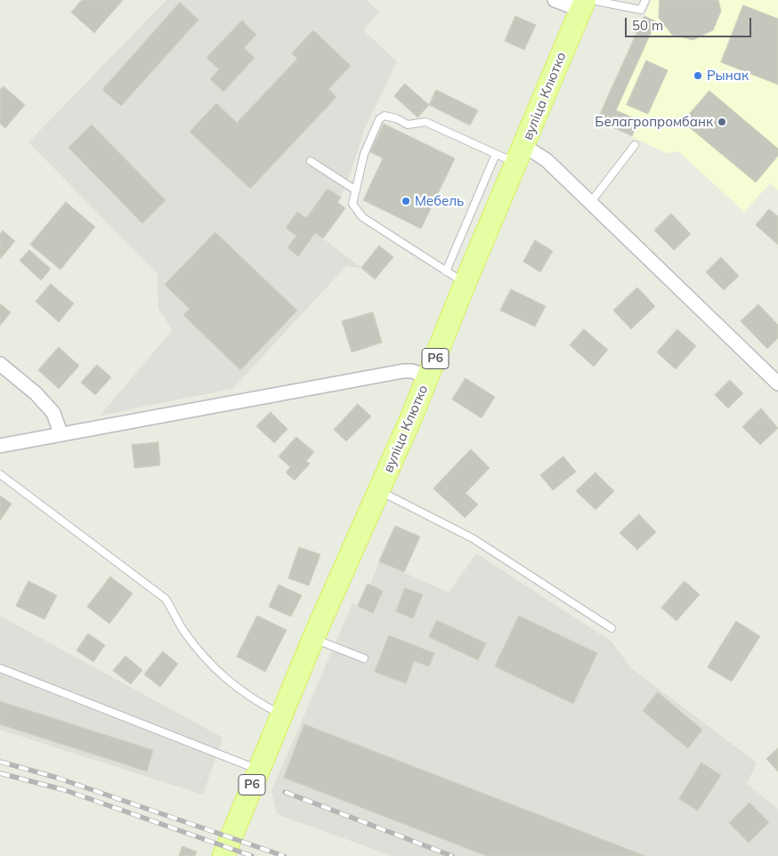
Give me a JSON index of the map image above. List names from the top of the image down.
{
  "streets": {
    "main road": ["вуліца Клютко", "Р6"]
  },
  "places": ["Рынак", "Белагропромбанк", "Мебель"],
  "scale_bar": "50 m"
}
